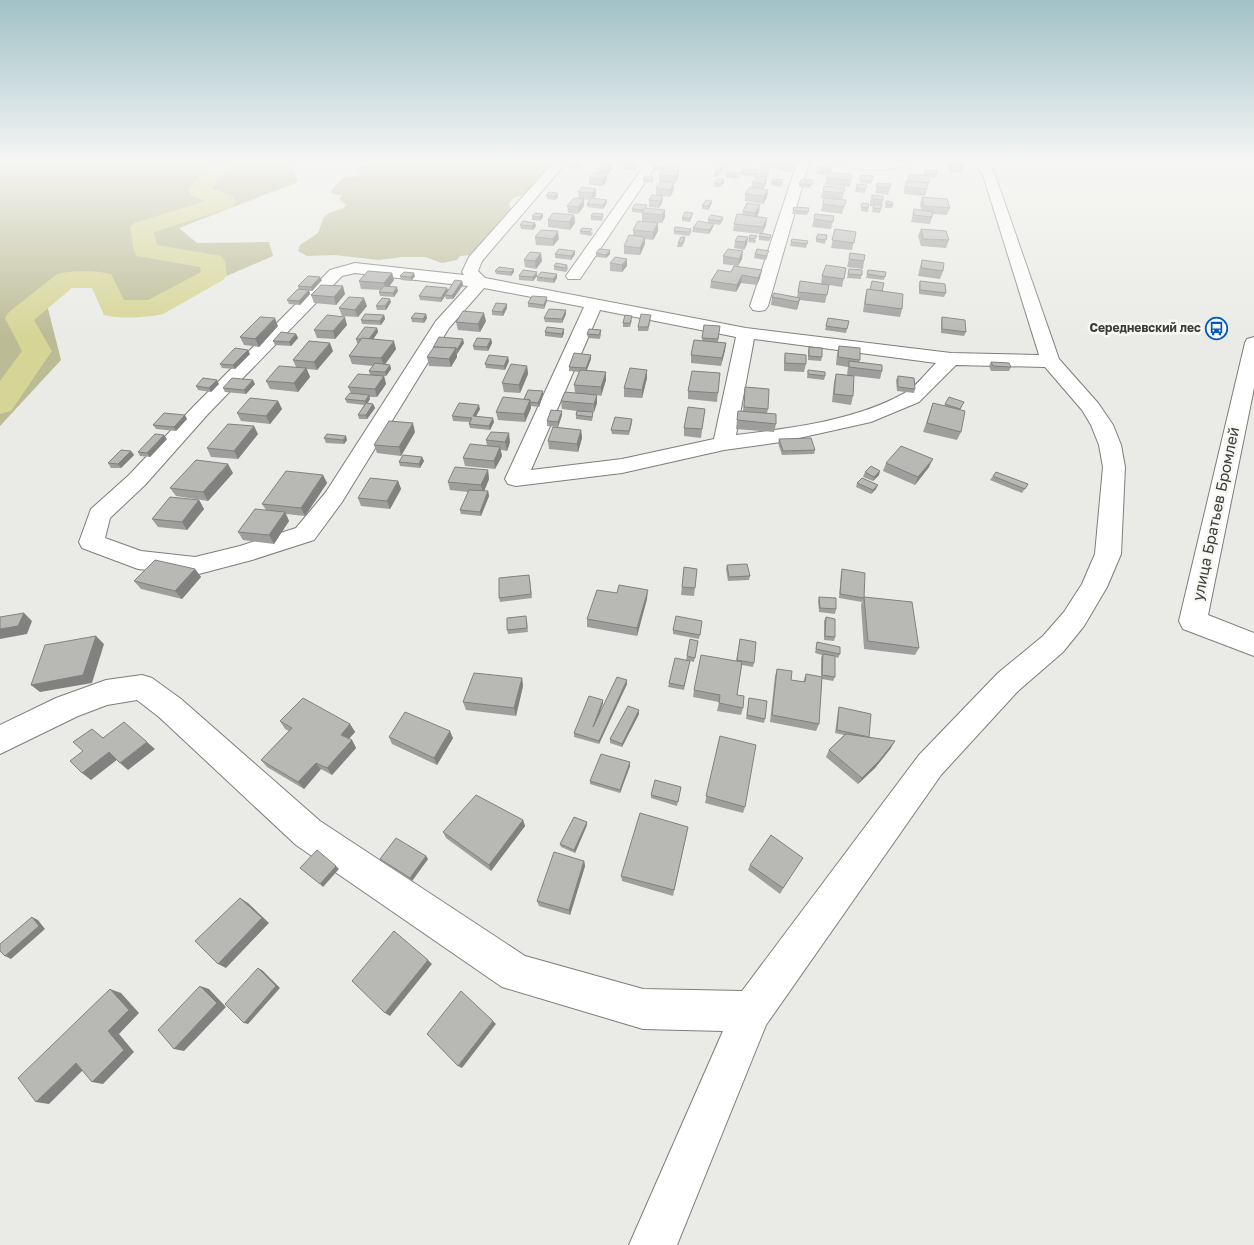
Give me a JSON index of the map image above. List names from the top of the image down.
{
  "streets": {
    "street": ["улица Братьев Бромлей"]
  },
  "places": {
    "bus stop": ["Середневский лес"]
  }
}
